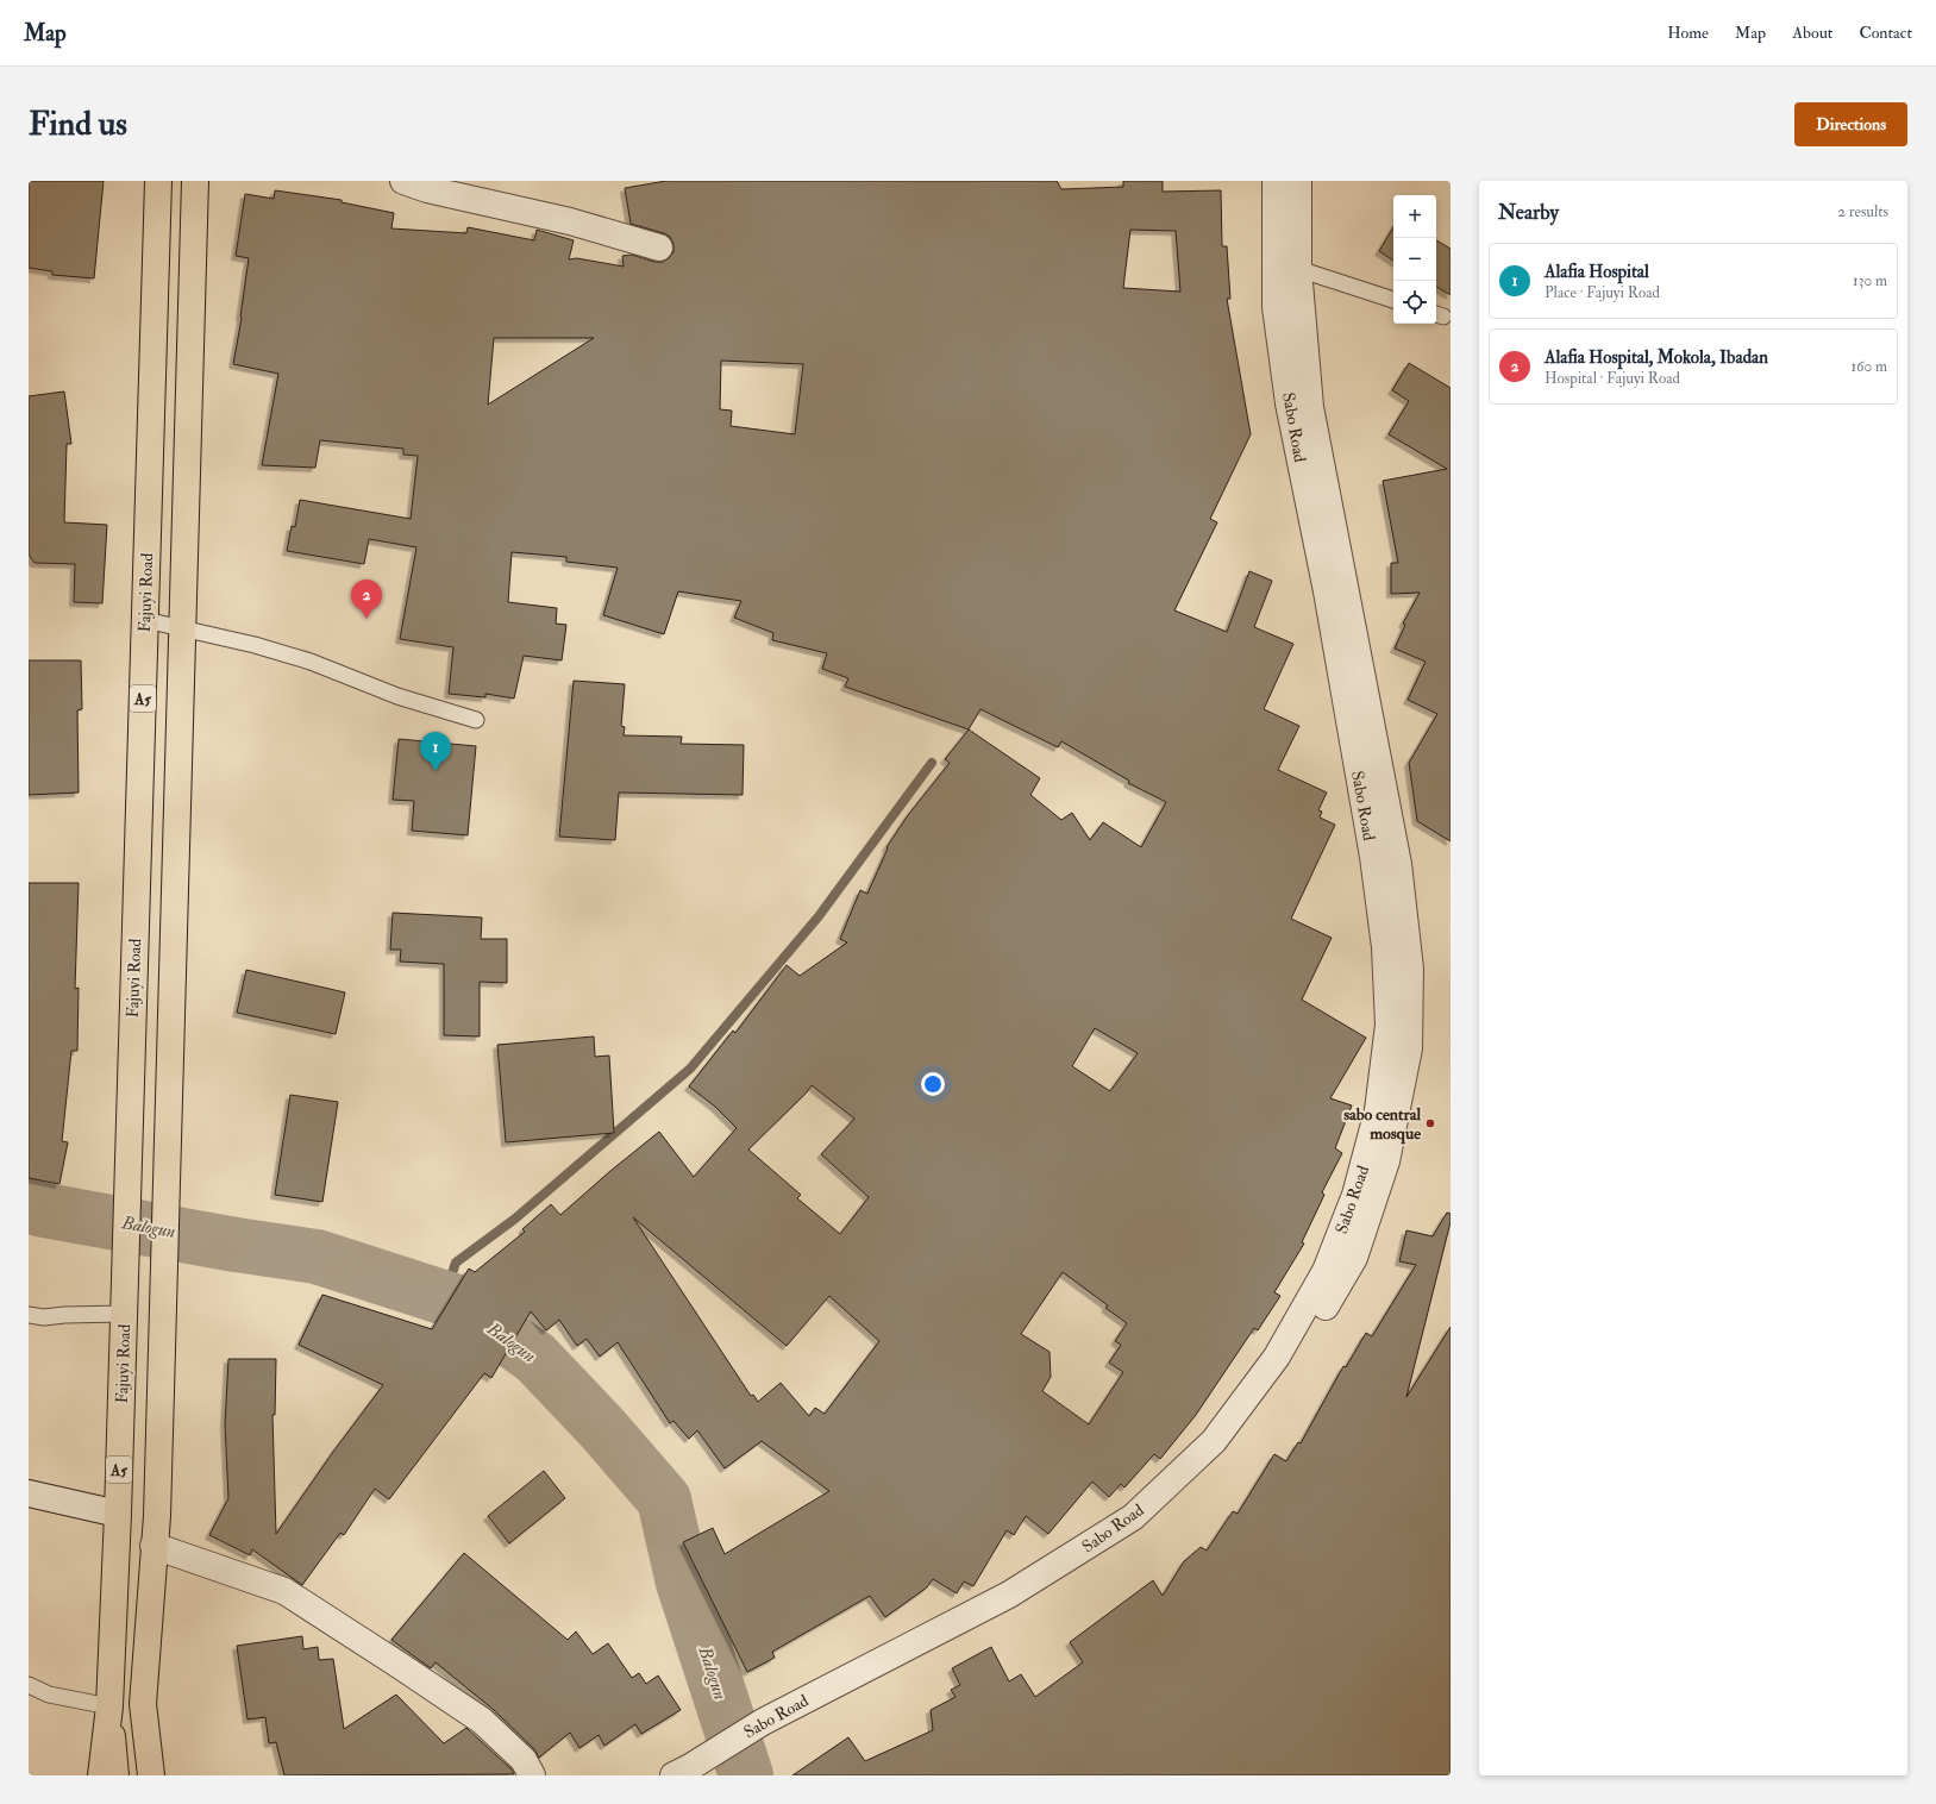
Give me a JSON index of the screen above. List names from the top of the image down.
{
  "streets": {
    "main road": ["Fajuyi Road", "A5"],
    "street": ["Sabo Road"]
  },
  "crossings": [
    ["Fajuyi Road", "A5"]
  ],
  "water": ["Balogun"],
  "places": ["sabo central mosque"],
  "page": {
    "header": "Map",
    "nav": [
      "Home",
      "Map",
      "About",
      "Contact"
    ],
    "buttons": "Directions",
    "title": "Find us",
    "heading": ["Nearby", "2 results"],
    "map_buttons": ["+", "−"],
    "list": [
      {
        "mark": "1",
        "name": "Alafia Hospital",
        "note": "Place · Fajuyi Road",
        "value": "130 m"
      },
      {
        "mark": "2",
        "name": "Alafia Hospital, Mokola, Ibadan",
        "note": "Hospital · Fajuyi Road",
        "value": "160 m"
      }
    ],
    "pins": ["2", "1"]
  }
}
